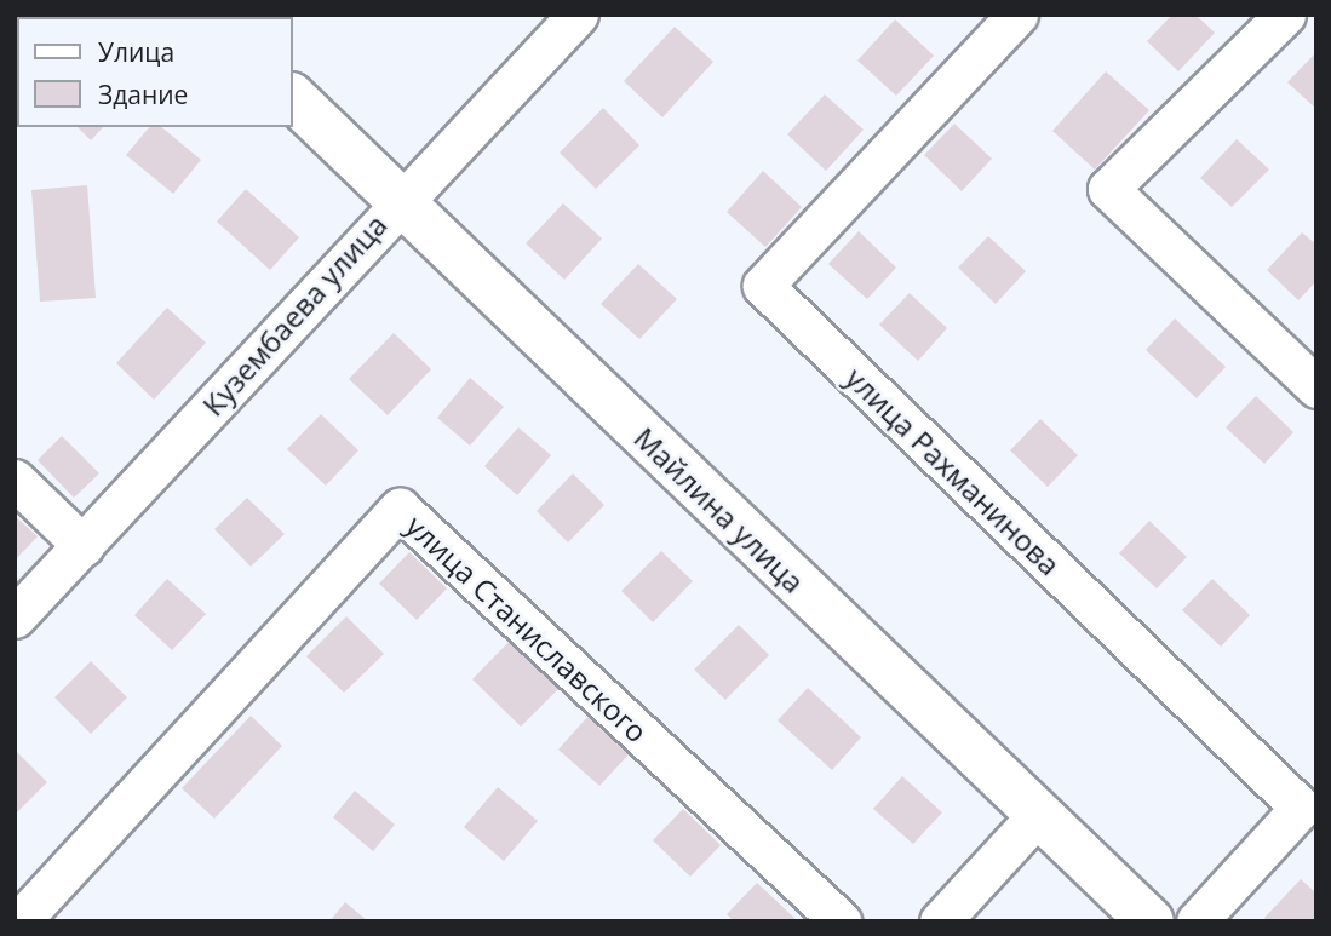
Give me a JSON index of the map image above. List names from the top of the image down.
{
  "streets": {
    "main road": ["Майлина улица"],
    "street": ["Кузембаева улица", "улица Рахманинова", "улица Станиславского"]
  },
  "crossings": [
    ["Кузембаева улица", "Майлина улица"]
  ],
  "legend": ["Улица", "Здание"]
}
